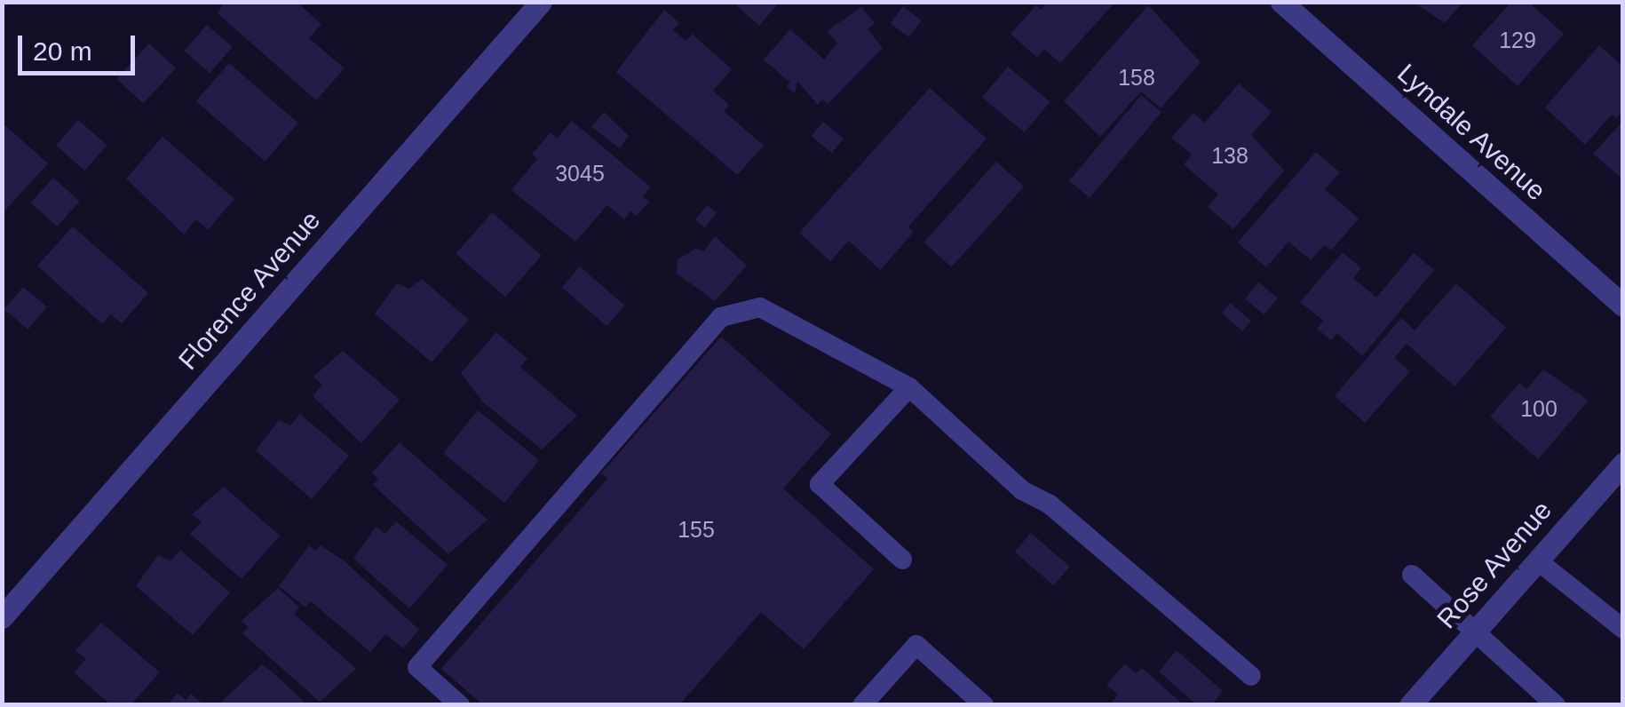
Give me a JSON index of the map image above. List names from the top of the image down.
{
  "streets": {
    "street": ["Lyndale Avenue", "Florence Avenue", "Rose Avenue"]
  },
  "house_numbers": [
    "129",
    "158",
    "138",
    "3045",
    "100",
    "155"
  ],
  "scale_bar": "20 m"
}
